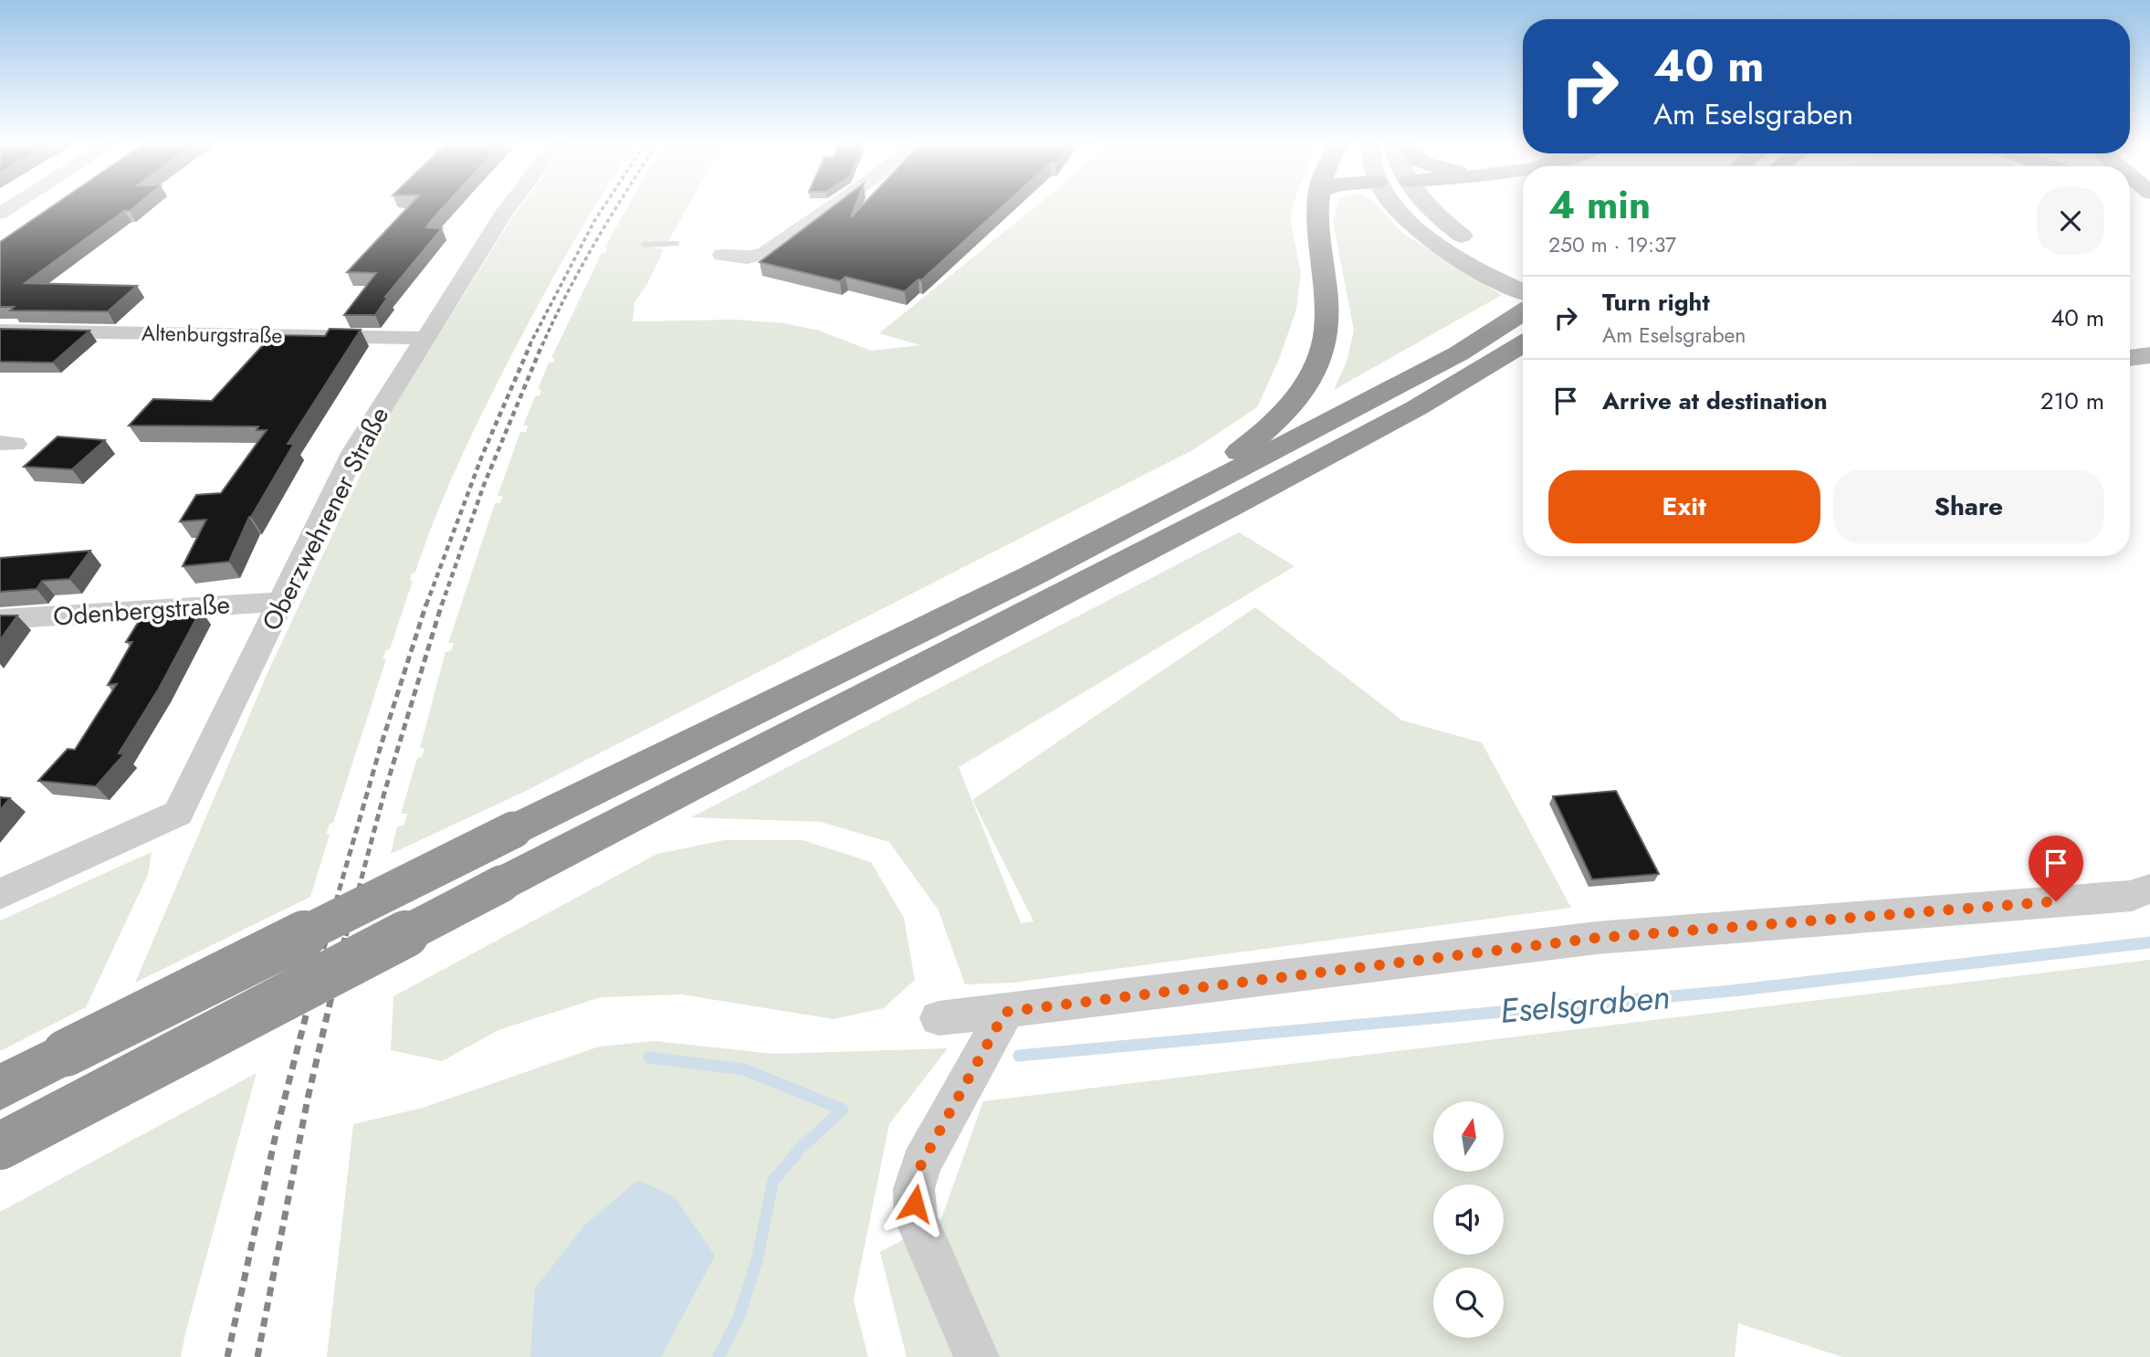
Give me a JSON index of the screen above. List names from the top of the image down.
{
  "streets": {
    "street": ["Altenburgstraße", "Oberzwehrener Straße", "Odenbergstraße"]
  },
  "crossings": [
    ["Altenburgstraße", "Oberzwehrener Straße"],
    ["Oberzwehrener Straße", "Odenbergstraße"]
  ],
  "water": ["Eselsgraben"],
  "north": "top",
  "page": {
    "turn": ["40 m", "Am Eselsgraben"],
    "heading": ["4 min", "250 m · 19:37"],
    "list": [
      {
        "name": "Turn right",
        "note": "Am Eselsgraben",
        "value": "40 m"
      },
      {
        "name": "Arrive at destination",
        "value": "210 m"
      }
    ],
    "buttons": ["Exit", "Share"]
  }
}
